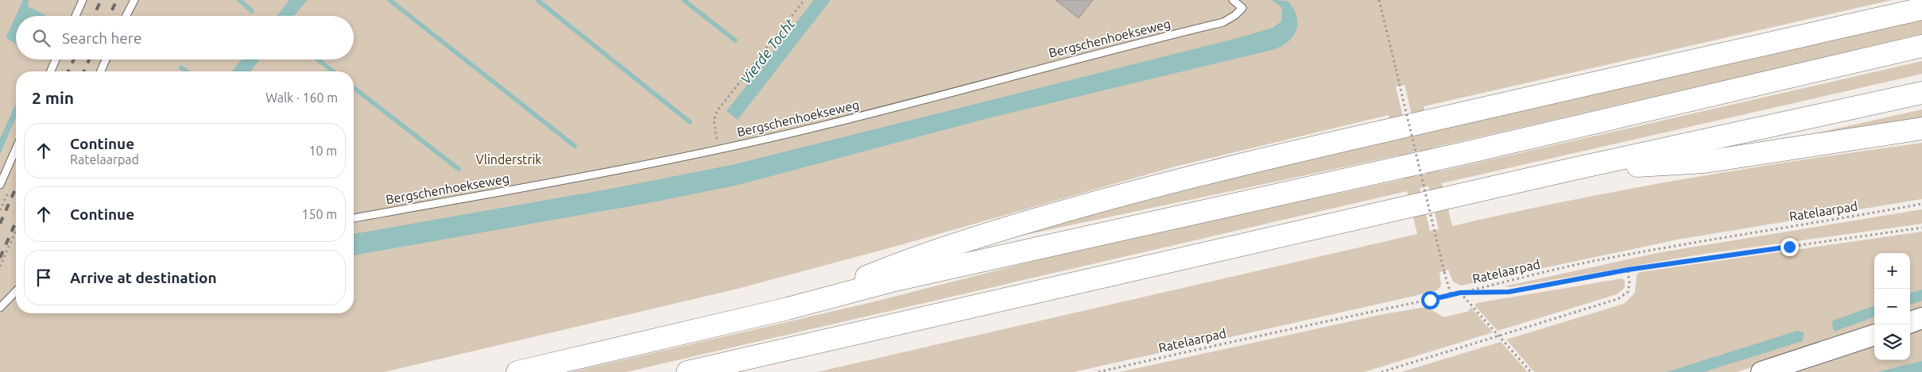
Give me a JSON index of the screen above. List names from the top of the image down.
{
  "streets": {
    "lane": ["Bergschenhoekseweg"],
    "path": ["Ratelaarpad"]
  },
  "water": ["Vierde Tocht"],
  "parks": ["Vlinderstrik"],
  "page": {
    "search": "Search here",
    "heading": ["2 min", "Walk · 160 m"],
    "list": [
      ["Continue", "Ratelaarpad", "10 m"],
      ["Continue", "150 m"],
      "Arrive at destination"
    ],
    "map_buttons": ["+", "−"]
  }
}
